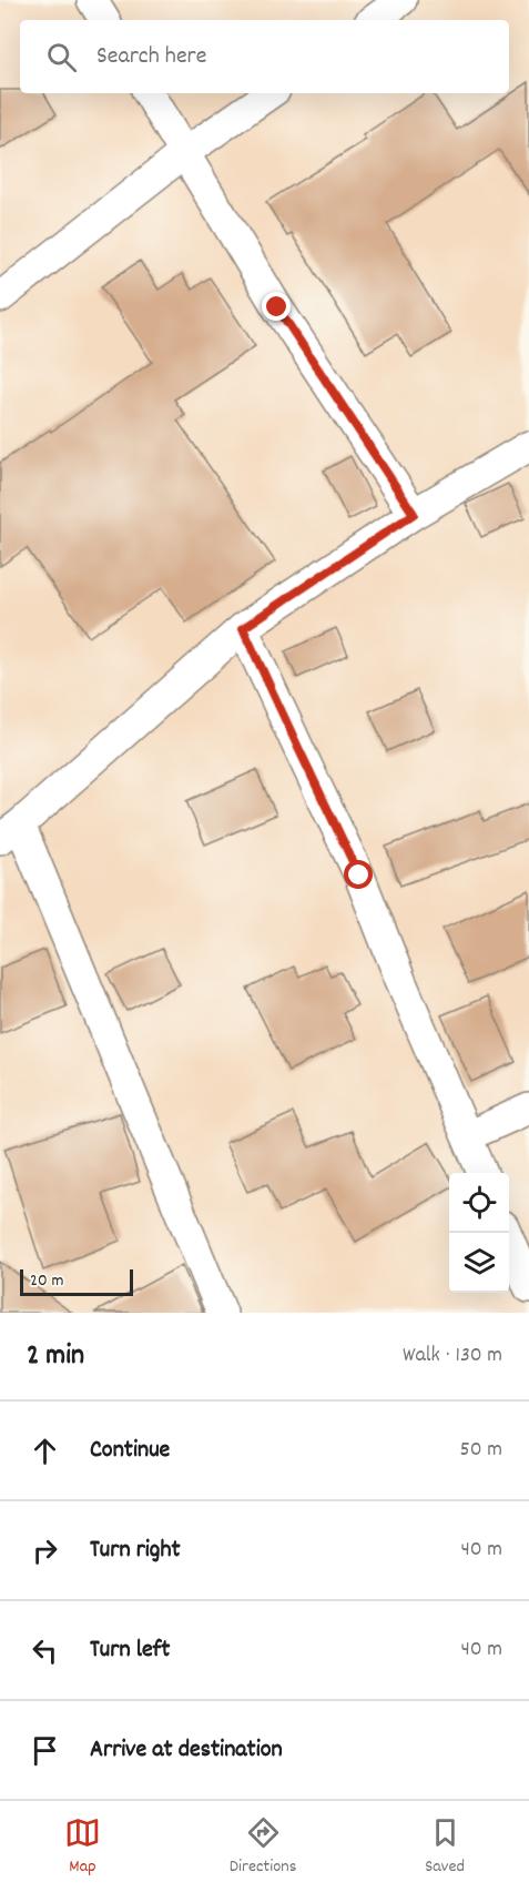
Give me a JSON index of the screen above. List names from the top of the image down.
{
  "scale_bar": "20 m",
  "page": {
    "search": "Search here",
    "scale": "20 m",
    "heading": ["2 min", "Walk · 130 m"],
    "list": [
      ["Continue", "50 m"],
      ["Turn right", "40 m"],
      ["Turn left", "40 m"],
      "Arrive at destination"
    ],
    "nav": ["Map", "Directions", "Saved"]
  }
}
